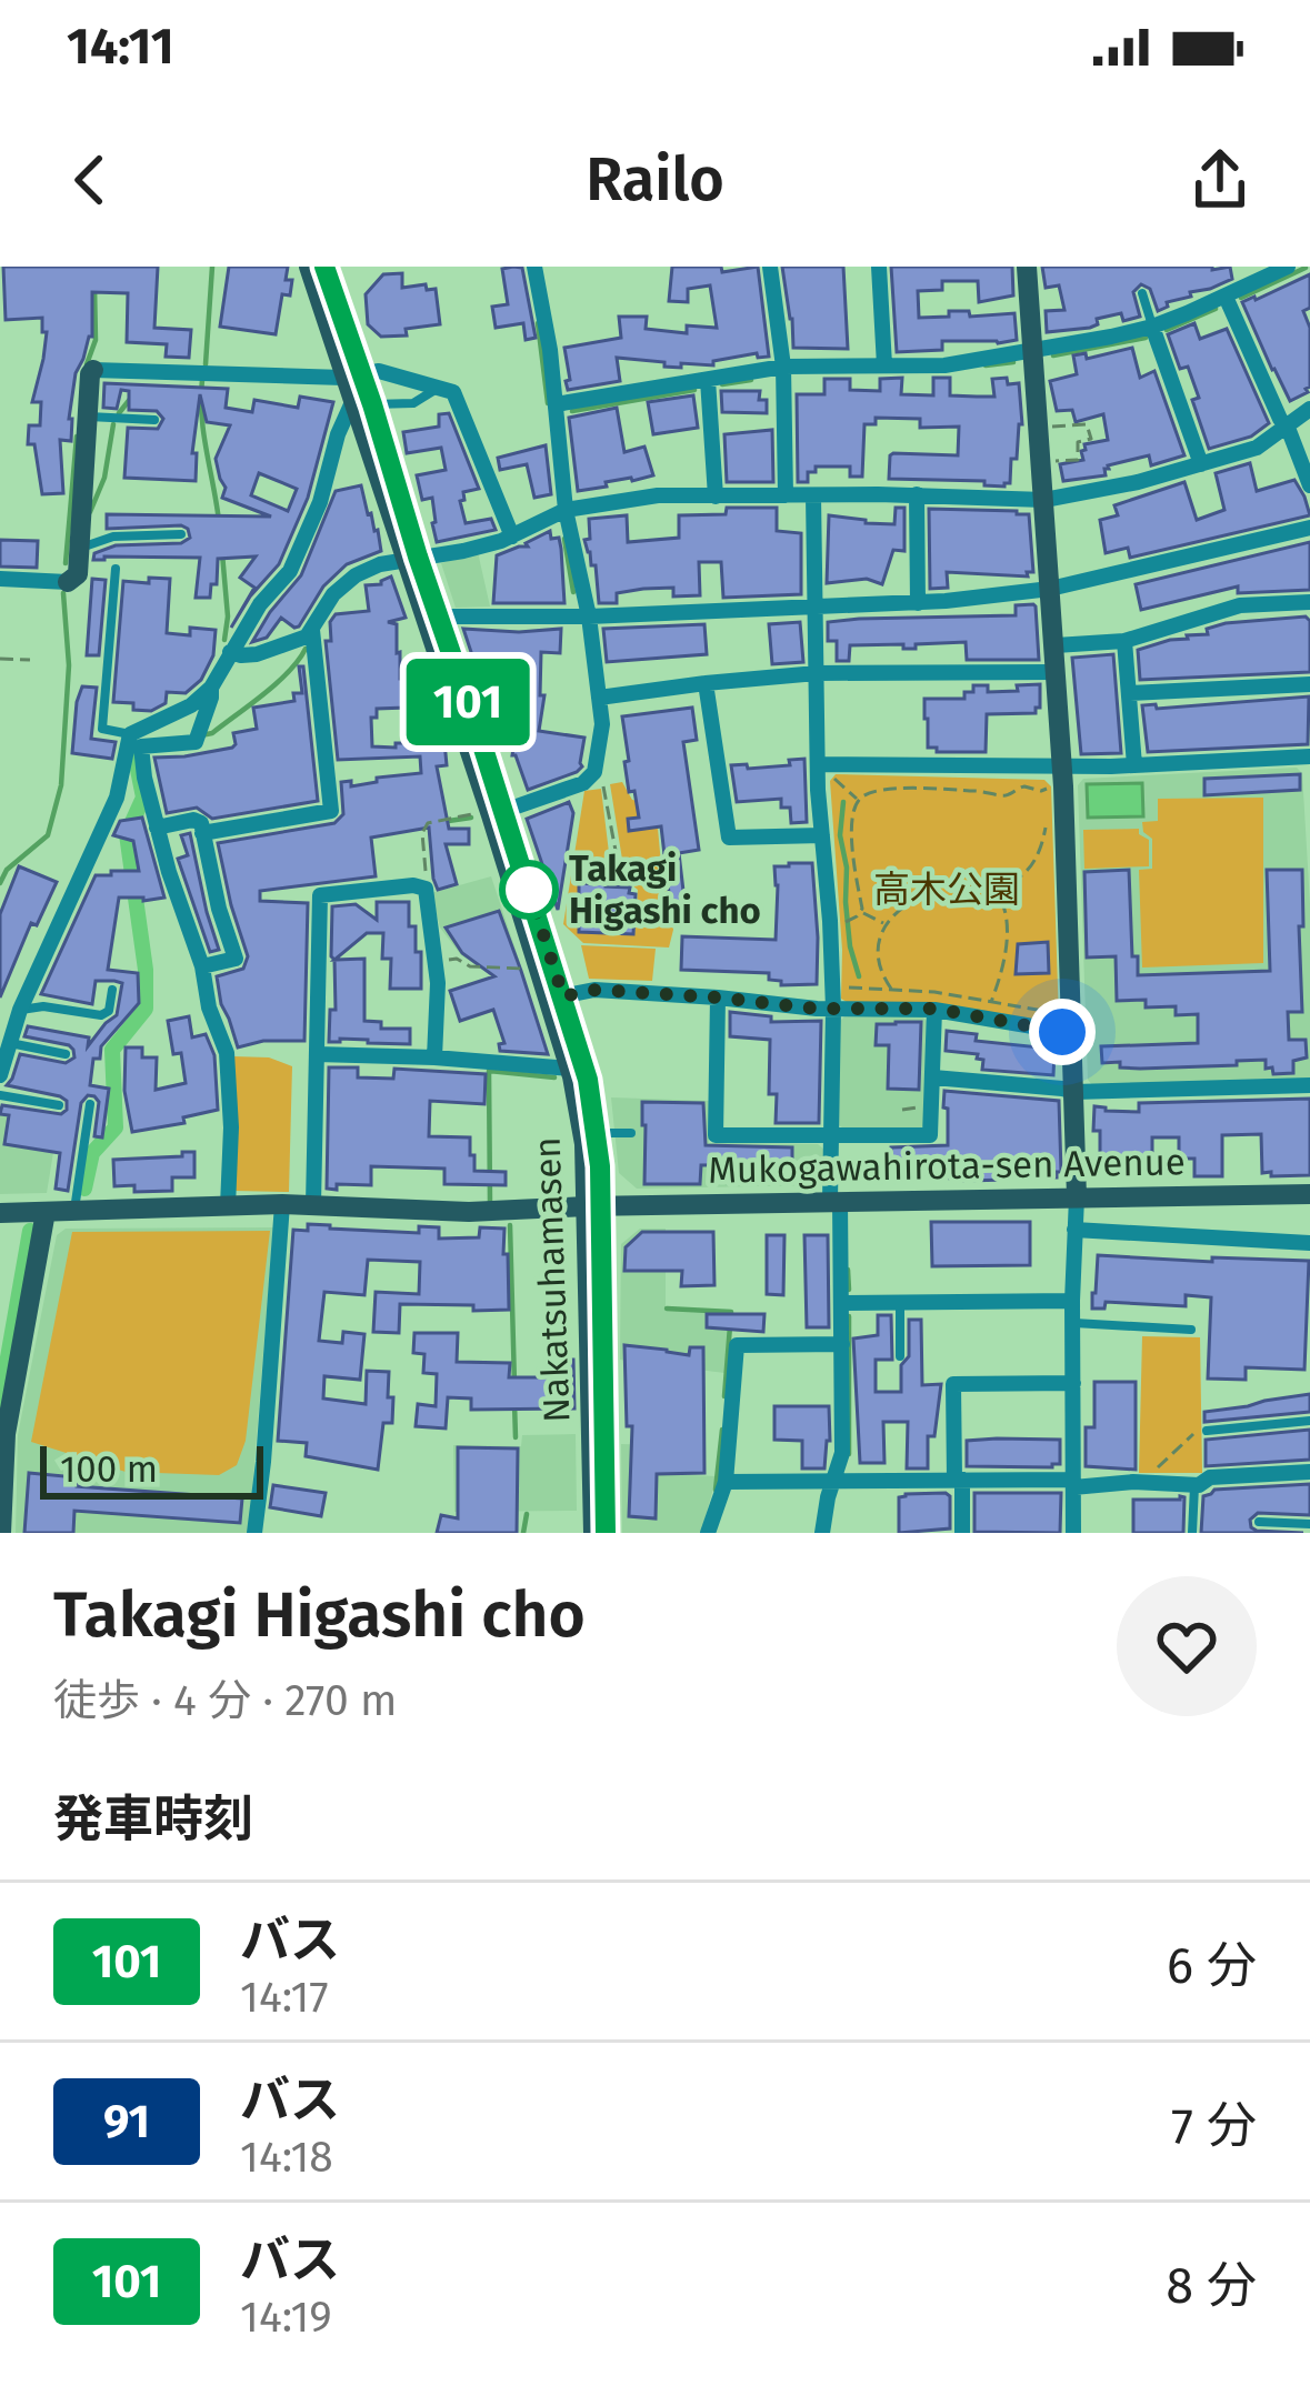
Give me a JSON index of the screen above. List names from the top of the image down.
{
  "streets": {
    "street": ["Mukogawahirota-sen Avenue", "Nakatsuhamasen"]
  },
  "crossings": [
    ["Mukogawahirota-sen Avenue", "Nakatsuhamasen"]
  ],
  "parks": ["高木公園"],
  "places": ["Takagi Higashi cho"],
  "lines": ["bus line 101"],
  "scale_bar": "100 m",
  "page": {
    "status": "14:11",
    "header": "Railo",
    "on_map": "101",
    "scale": "100 m",
    "heading": [
      ["Takagi Higashi cho", "徒歩 · 4 分 · 270 m"],
      "発車時刻"
    ],
    "list": [
      {
        "mark": "101",
        "name": "バス",
        "note": "14:17",
        "value": "6 分"
      },
      {
        "mark": "91",
        "name": "バス",
        "note": "14:18",
        "value": "7 分"
      },
      {
        "mark": "101",
        "name": "バス",
        "note": "14:19",
        "value": "8 分"
      }
    ]
  }
}
